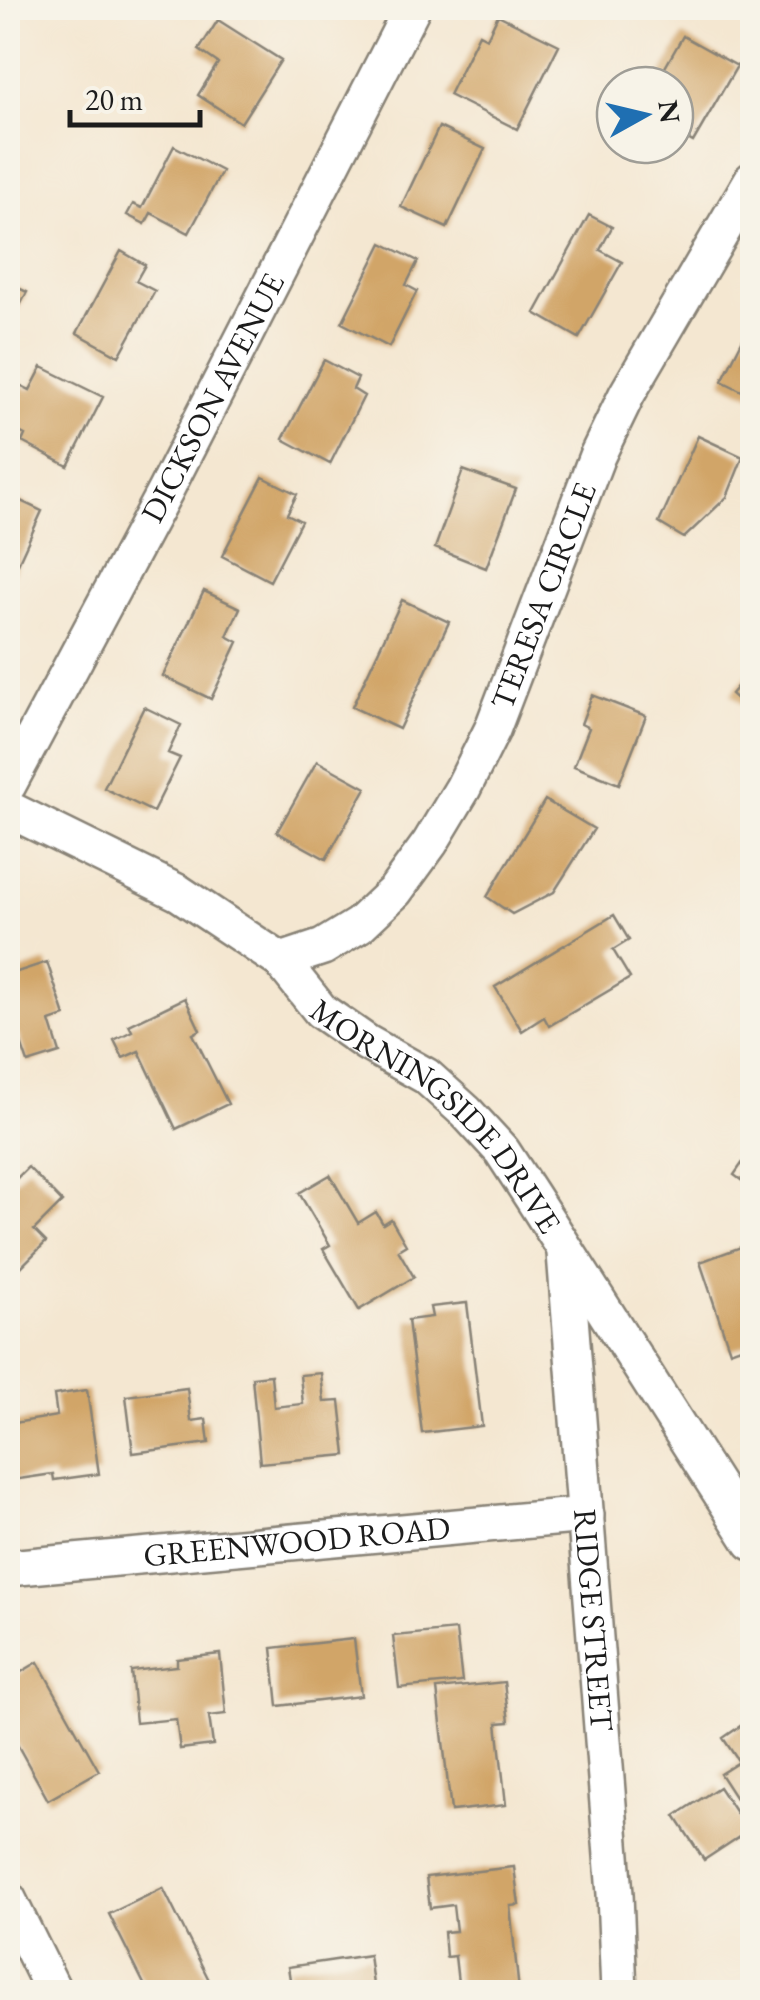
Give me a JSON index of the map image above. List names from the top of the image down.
{
  "streets": {
    "street": [
      "DICKSON AVENUE",
      "TERESA CIRCLE",
      "MORNINGSIDE DRIVE",
      "GREENWOOD ROAD",
      "RIDGE STREET"
    ]
  },
  "crossings": [
    ["TERESA CIRCLE", "MORNINGSIDE DRIVE"],
    ["MORNINGSIDE DRIVE", "RIDGE STREET"],
    ["GREENWOOD ROAD", "RIDGE STREET"]
  ],
  "scale_bar": "20 m",
  "north": "right"
}
